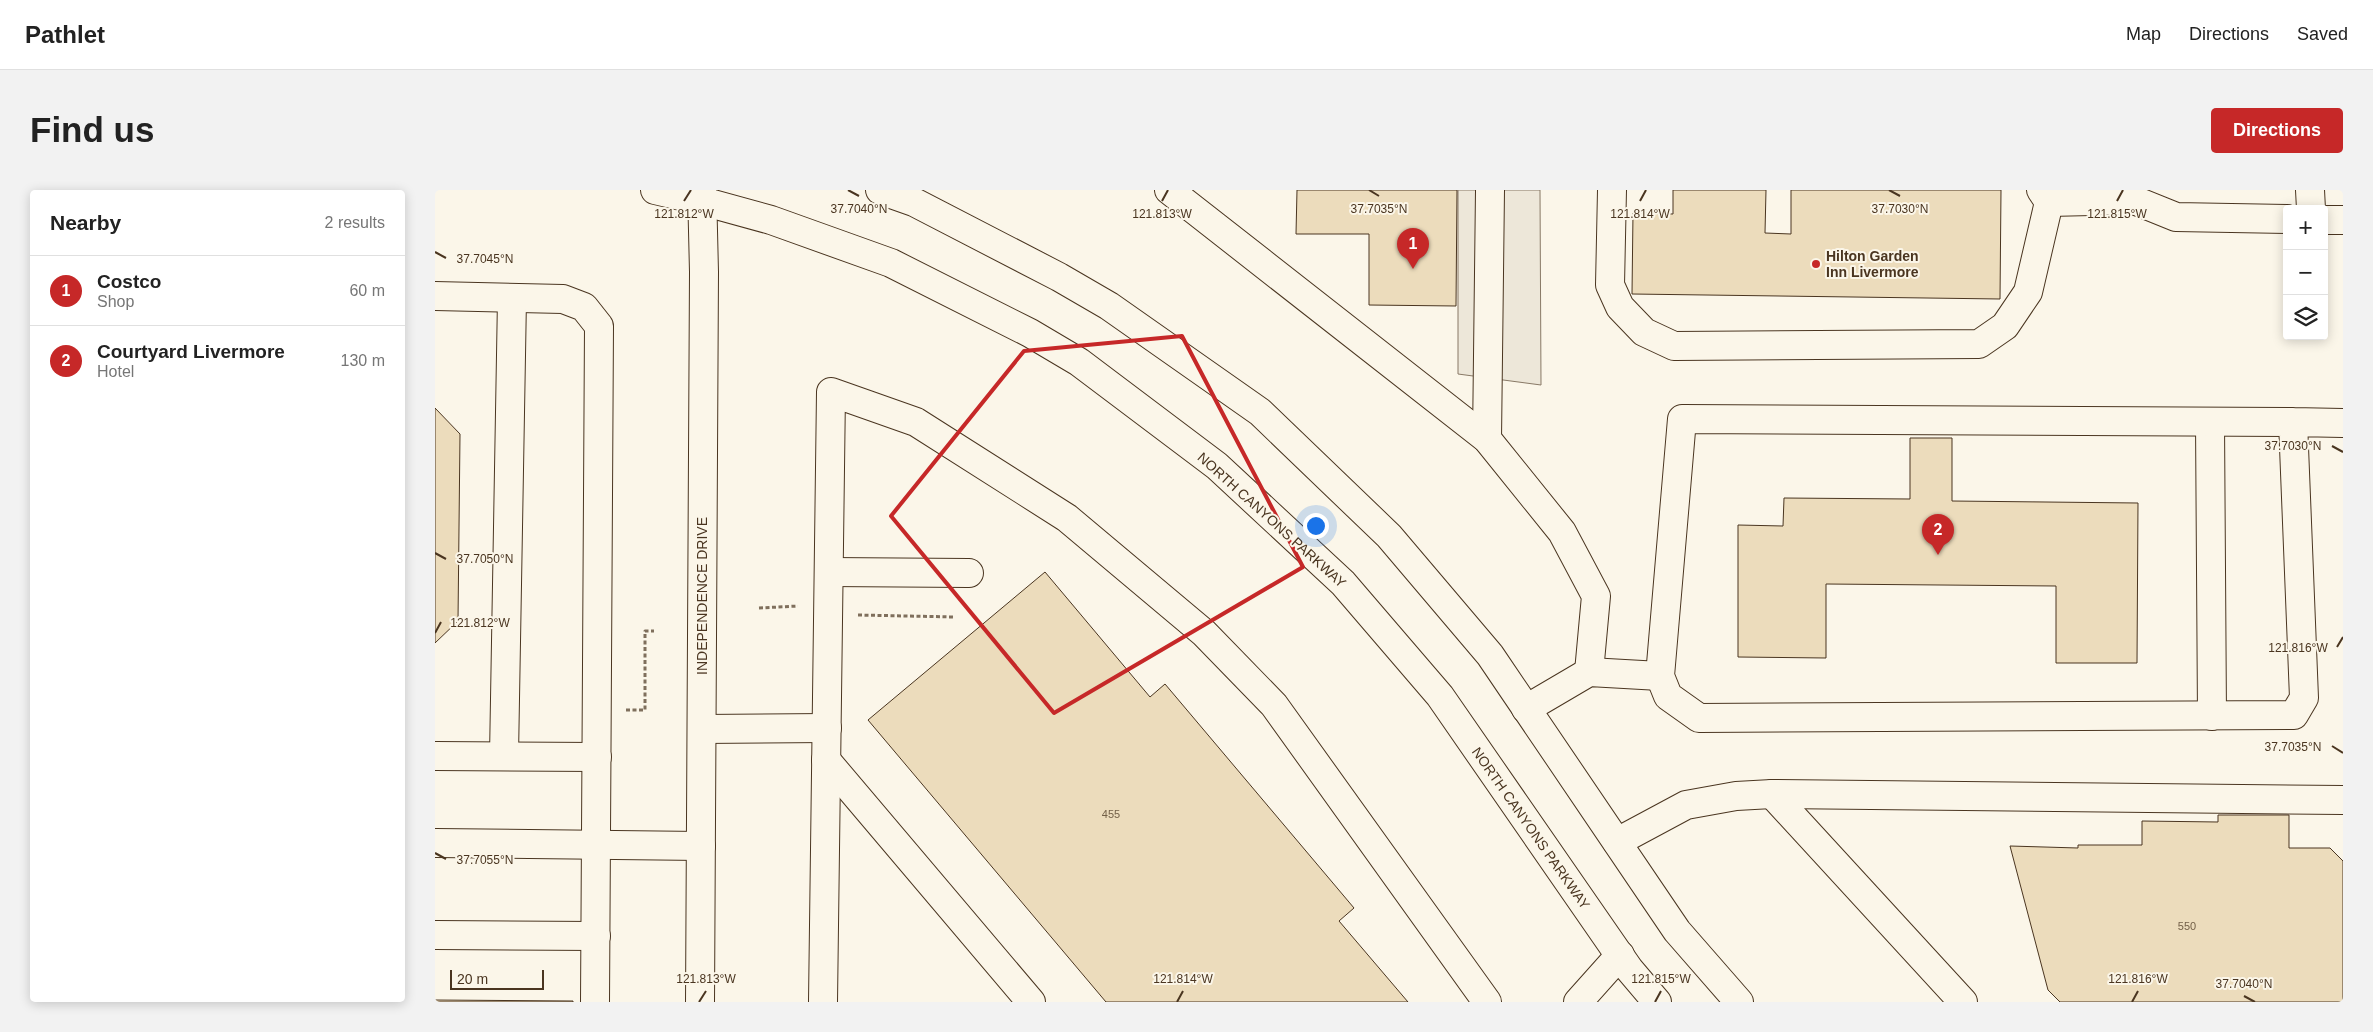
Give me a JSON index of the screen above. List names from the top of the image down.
{
  "streets": {
    "main road": ["NORTH CANYONS PARKWAY", "INDEPENDENCE DRIVE"]
  },
  "crossings": [
    ["NORTH CANYONS PARKWAY", "INDEPENDENCE DRIVE"]
  ],
  "places": ["Hilton Garden Inn Livermore"],
  "house_numbers": ["455", "550"],
  "scale_bar": "20 m",
  "page": {
    "header": "Pathlet",
    "nav": ["Map", "Directions", "Saved"],
    "buttons": "Directions",
    "title": "Find us",
    "heading": ["Nearby", "2 results"],
    "map_buttons": ["+", "−"],
    "pins": ["1", "2"],
    "list": [
      {
        "mark": "1",
        "name": "Costco",
        "note": "Shop",
        "value": "60 m"
      },
      {
        "mark": "2",
        "name": "Courtyard Livermore",
        "note": "Hotel",
        "value": "130 m"
      }
    ],
    "scale": "20 m"
  },
  "coordinates": [
    "37.7040°N",
    "37.7035°N",
    "37.7030°N",
    "121.812°W",
    "121.814°W",
    "121.815°W",
    "121.813°W",
    "37.7045°N",
    "37.7050°N",
    "121.816°W",
    "37.7055°N"
  ]
}
